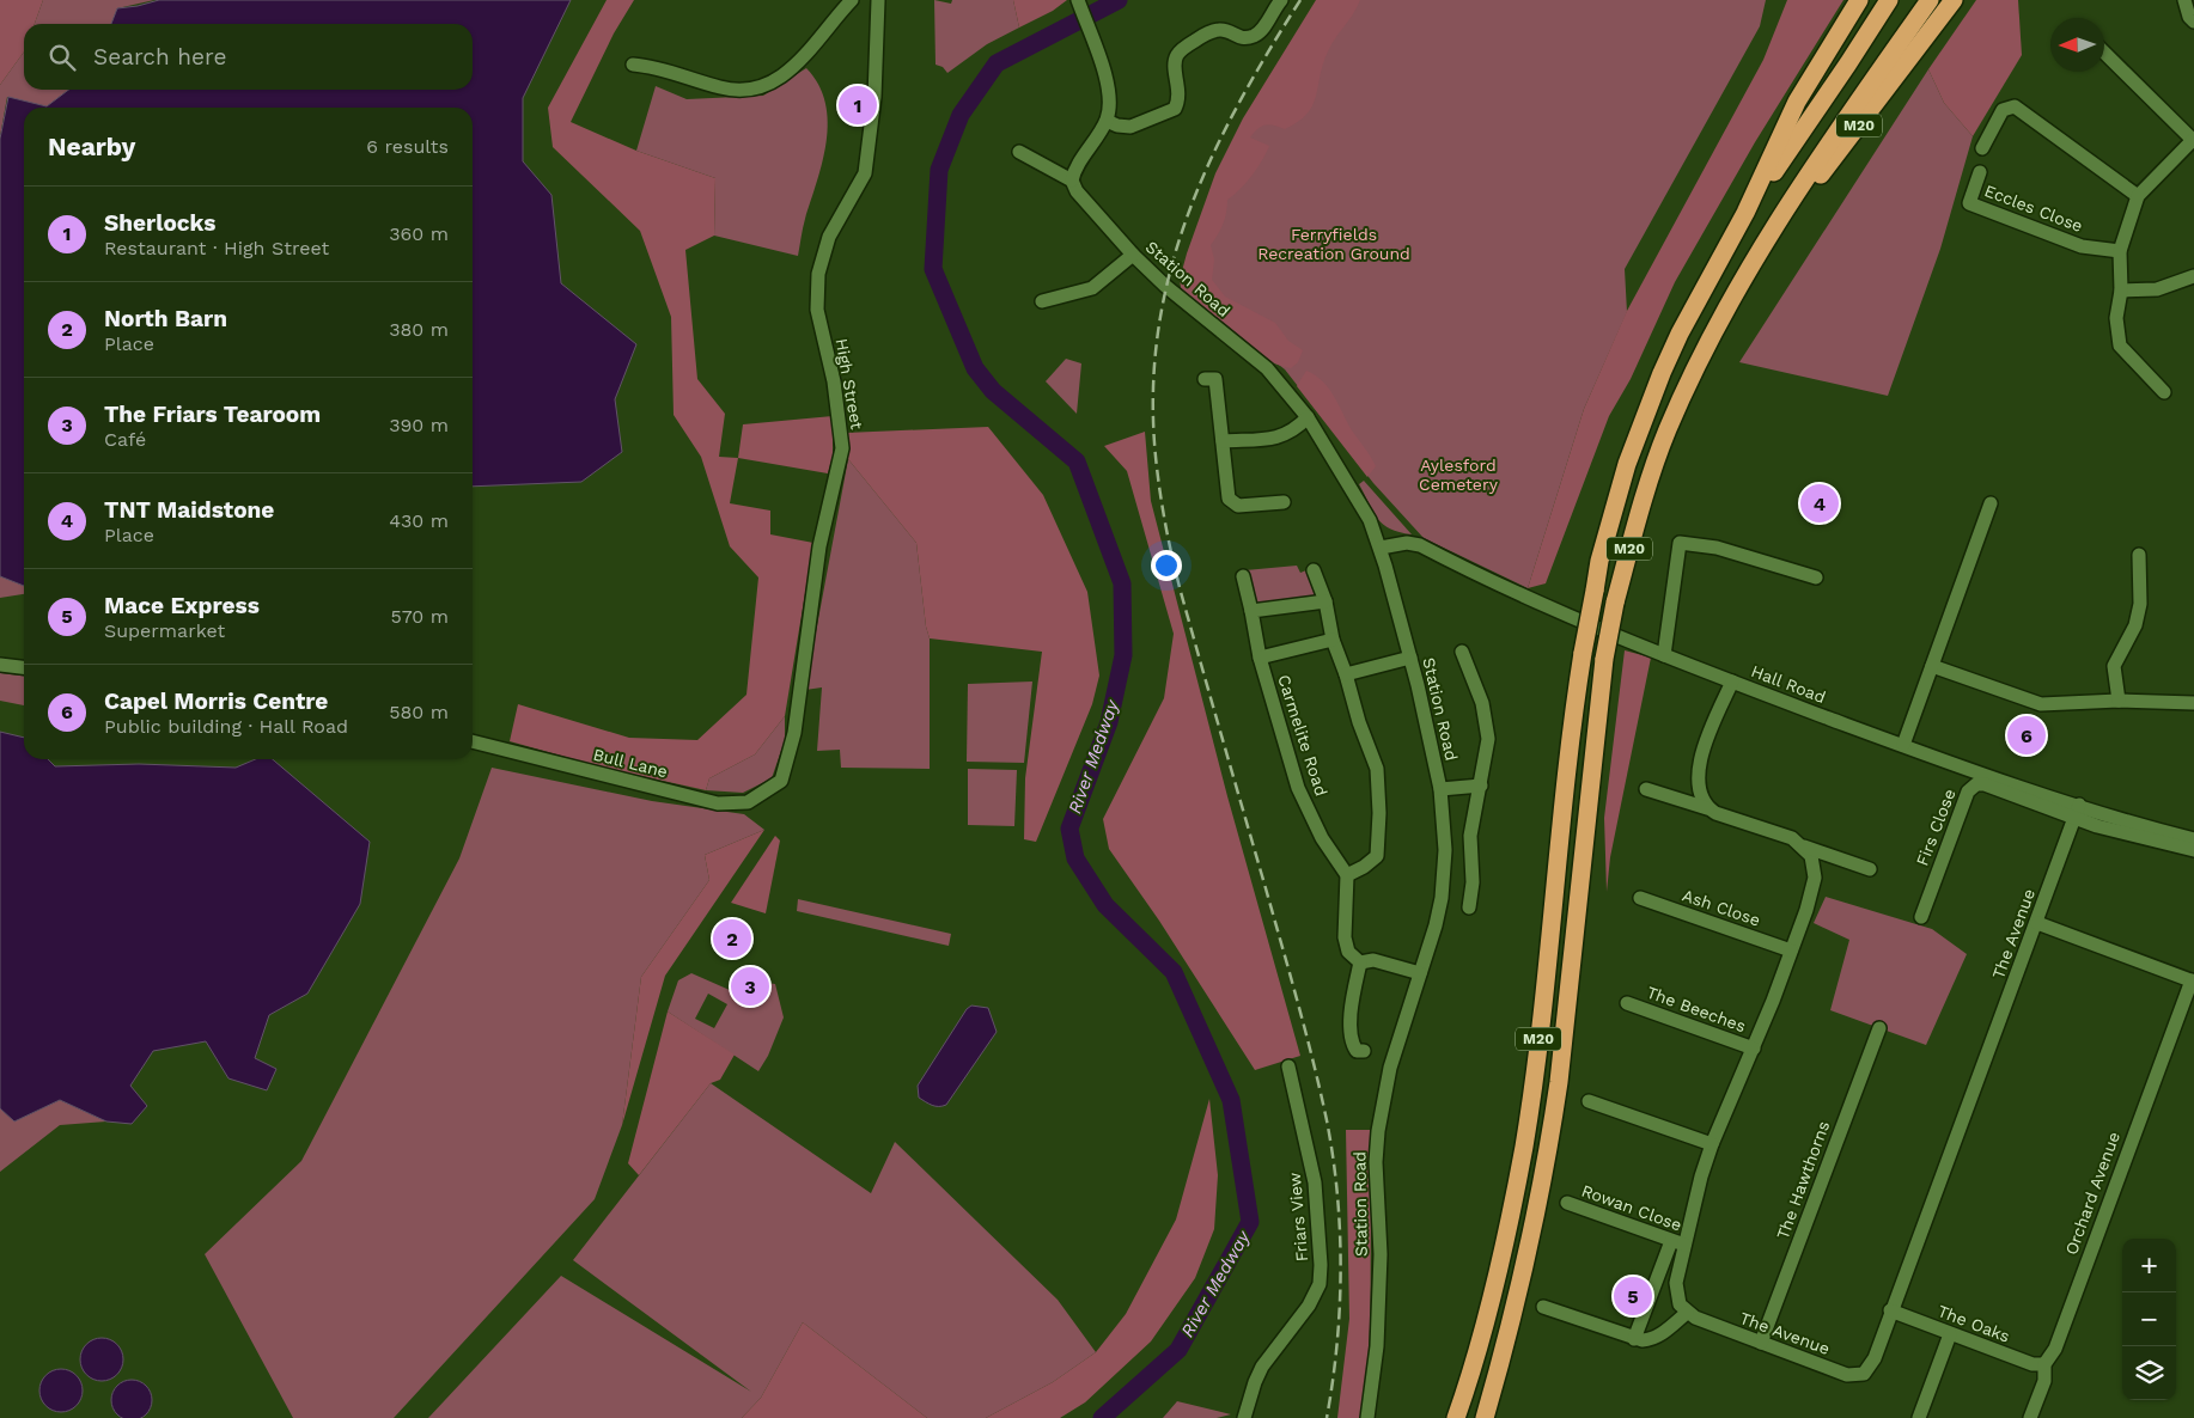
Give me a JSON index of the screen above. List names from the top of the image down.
{
  "streets": {
    "highway": ["M20"],
    "street": [
      "Eccles Close",
      "Station Road",
      "High Street",
      "Hall Road",
      "Carmelite Road",
      "Bull Lane",
      "Firs Close",
      "Ash Close",
      "The Avenue",
      "The Beeches",
      "The Hawthorns",
      "Orchard Avenue",
      "Rowan Close",
      "Friars View",
      "The Oaks"
    ]
  },
  "crossings": [
    ["Station Road", "Hall Road"],
    ["High Street", "Bull Lane"],
    ["Hall Road", "Firs Close"],
    ["Hall Road", "The Avenue"],
    ["Firs Close", "The Avenue"],
    ["The Avenue", "The Hawthorns"],
    ["The Avenue", "The Oaks"],
    ["Orchard Avenue", "The Oaks"]
  ],
  "water": ["River Medway"],
  "parks": ["Ferryfields Recreation Ground", "Aylesford Cemetery"],
  "north": "left",
  "page": {
    "search": "Search here",
    "pins": [
      "1",
      "4",
      "6",
      "2",
      "3",
      "5"
    ],
    "heading": ["Nearby", "6 results"],
    "list": [
      {
        "mark": "1",
        "name": "Sherlocks",
        "note": "Restaurant · High Street",
        "value": "360 m"
      },
      {
        "mark": "2",
        "name": "North Barn",
        "note": "Place",
        "value": "380 m"
      },
      {
        "mark": "3",
        "name": "The Friars Tearoom",
        "note": "Café",
        "value": "390 m"
      },
      {
        "mark": "4",
        "name": "TNT Maidstone",
        "note": "Place",
        "value": "430 m"
      },
      {
        "mark": "5",
        "name": "Mace Express",
        "note": "Supermarket",
        "value": "570 m"
      },
      {
        "mark": "6",
        "name": "Capel Morris Centre",
        "note": "Public building · Hall Road",
        "value": "580 m"
      }
    ],
    "map_buttons": ["+", "−"]
  }
}
